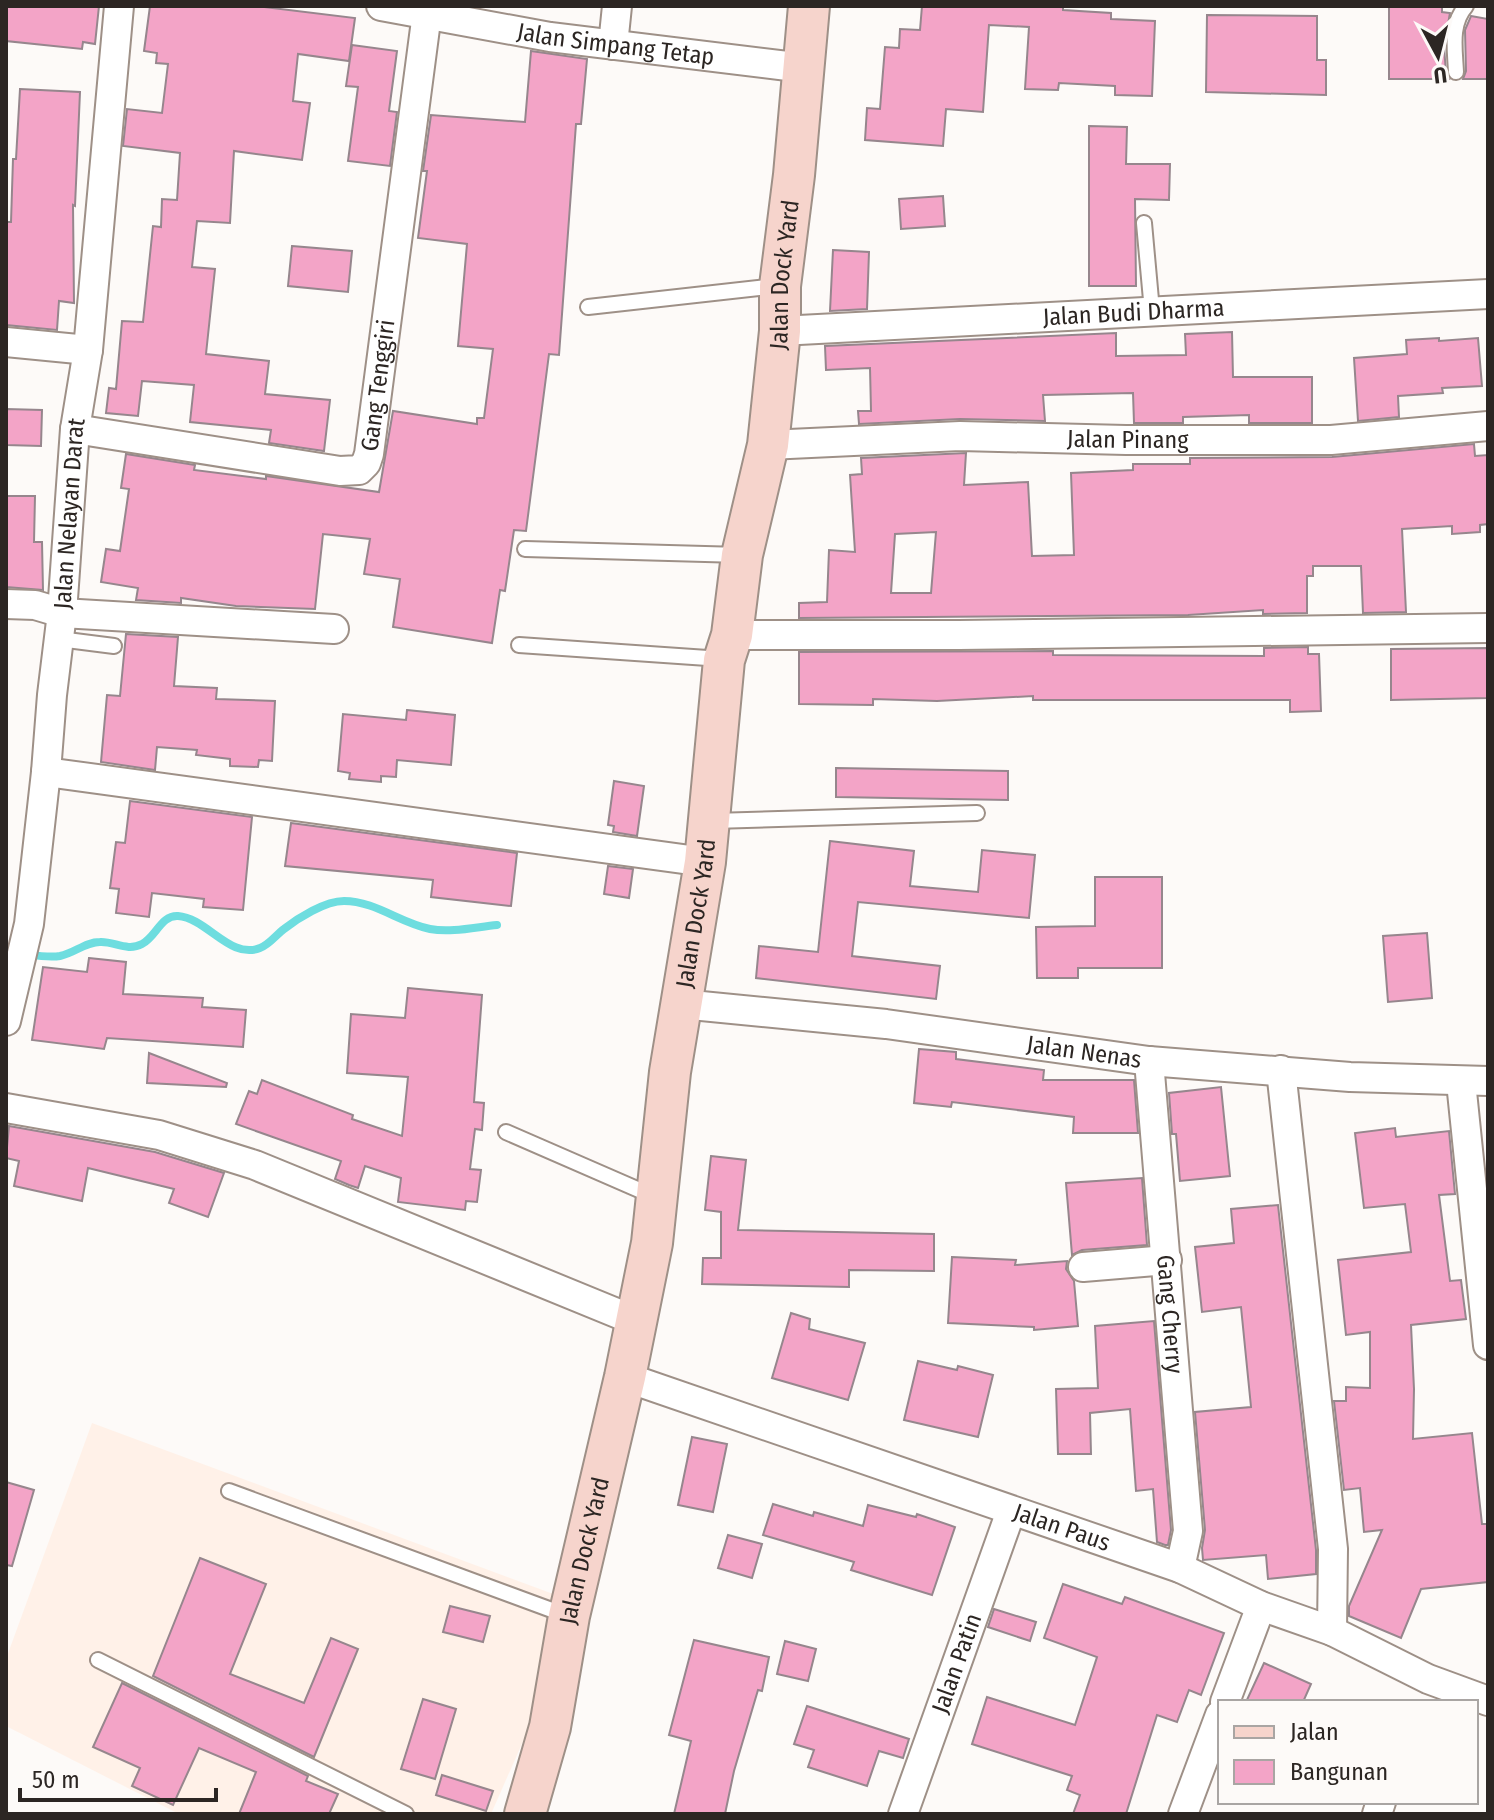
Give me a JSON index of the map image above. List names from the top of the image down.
{
  "streets": {
    "street": [
      "Jalan Simpang Tetap",
      "Jalan Dock Yard",
      "Jalan Budi Dharma",
      "Gang Tenggiri",
      "Jalan Pinang",
      "Jalan Nelayan Darat",
      "Jalan Nenas",
      "Gang Cherry",
      "Jalan Paus",
      "Jalan Patin"
    ]
  },
  "crossings": [
    ["Jalan Simpang Tetap", "Jalan Dock Yard"],
    ["Jalan Simpang Tetap", "Gang Tenggiri"],
    ["Jalan Dock Yard", "Jalan Budi Dharma"],
    ["Jalan Dock Yard", "Jalan Pinang"],
    ["Jalan Dock Yard", "Jalan Nenas"],
    ["Jalan Dock Yard", "Jalan Paus"],
    ["Gang Tenggiri", "Jalan Nelayan Darat"],
    ["Jalan Nenas", "Gang Cherry"],
    ["Gang Cherry", "Jalan Paus"],
    ["Jalan Paus", "Jalan Patin"]
  ],
  "legend": ["Jalan", "Bangunan"],
  "scale_bar": "50 m",
  "north": "bottom"
}
